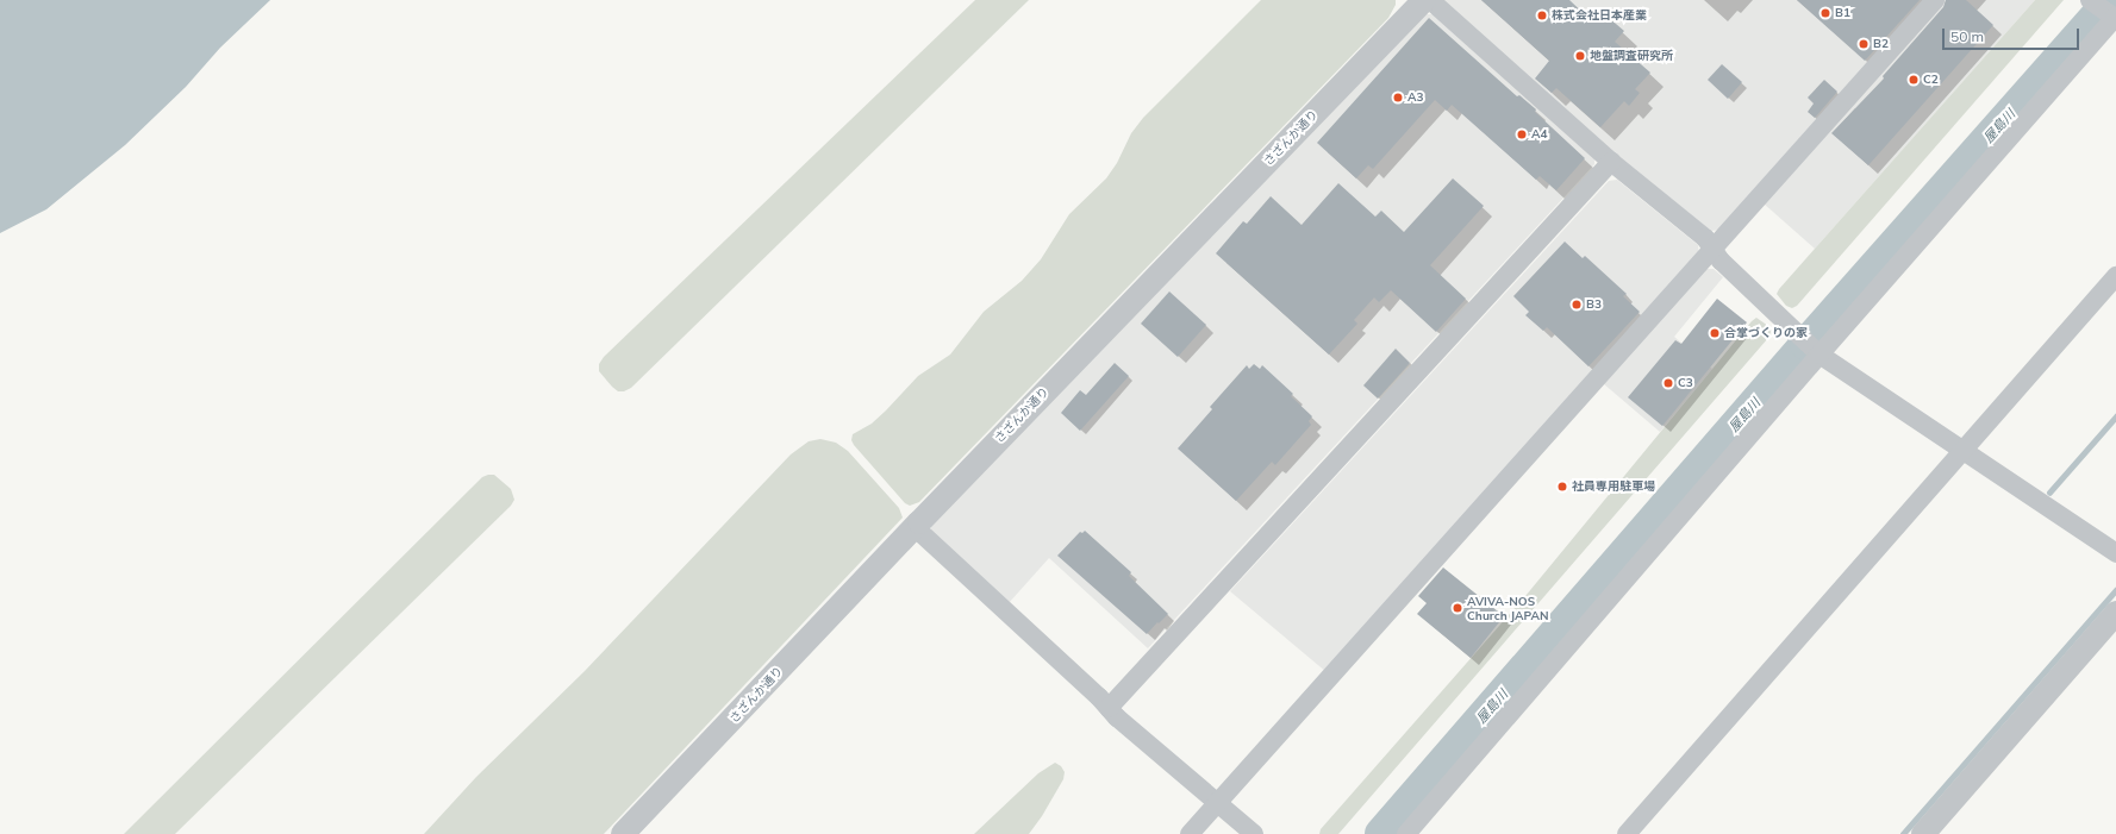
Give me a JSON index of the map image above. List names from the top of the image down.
{
  "streets": {
    "street": ["さざんか通り"]
  },
  "water": ["屋島川"],
  "places": [
    "B1",
    "株式会社日本産業",
    "B2",
    "地盤調査研究所",
    "C2",
    "A3",
    "A4",
    "B3",
    "合掌づくりの家",
    "C3",
    "社員専用駐車場",
    "AVIVA-NOS Church JAPAN"
  ],
  "scale_bar": "50 m"
}
